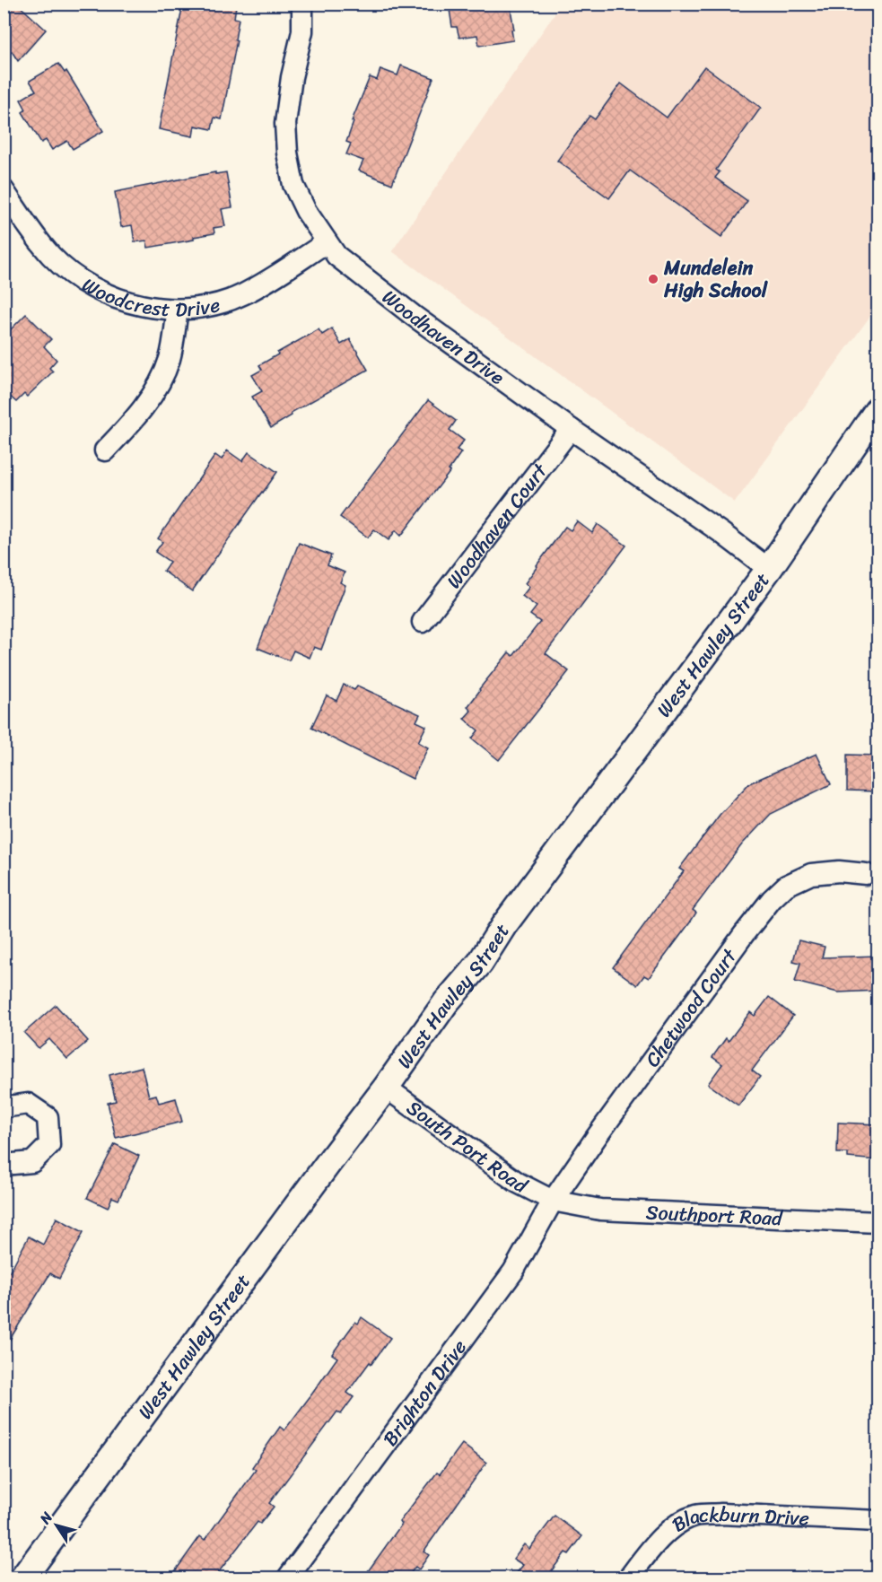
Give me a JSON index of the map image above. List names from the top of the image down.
{
  "streets": {
    "street": [
      "Woodcrest Drive",
      "Woodhaven Drive",
      "Woodhaven Court",
      "West Hawley Street",
      "Chetwood Court",
      "South Port Road",
      "Southport Road",
      "Brighton Drive",
      "Blackburn Drive"
    ]
  },
  "crossings": [
    ["Woodcrest Drive", "Woodhaven Drive"],
    ["Woodhaven Drive", "Woodhaven Court"],
    ["Woodhaven Drive", "West Hawley Street"],
    ["West Hawley Street", "South Port Road"],
    ["Chetwood Court", "South Port Road"],
    ["Chetwood Court", "Southport Road"],
    ["Chetwood Court", "Brighton Drive"],
    ["South Port Road", "Southport Road"],
    ["South Port Road", "Brighton Drive"],
    ["Southport Road", "Brighton Drive"]
  ],
  "places": ["Mundelein High School"],
  "north": "top left"
}
